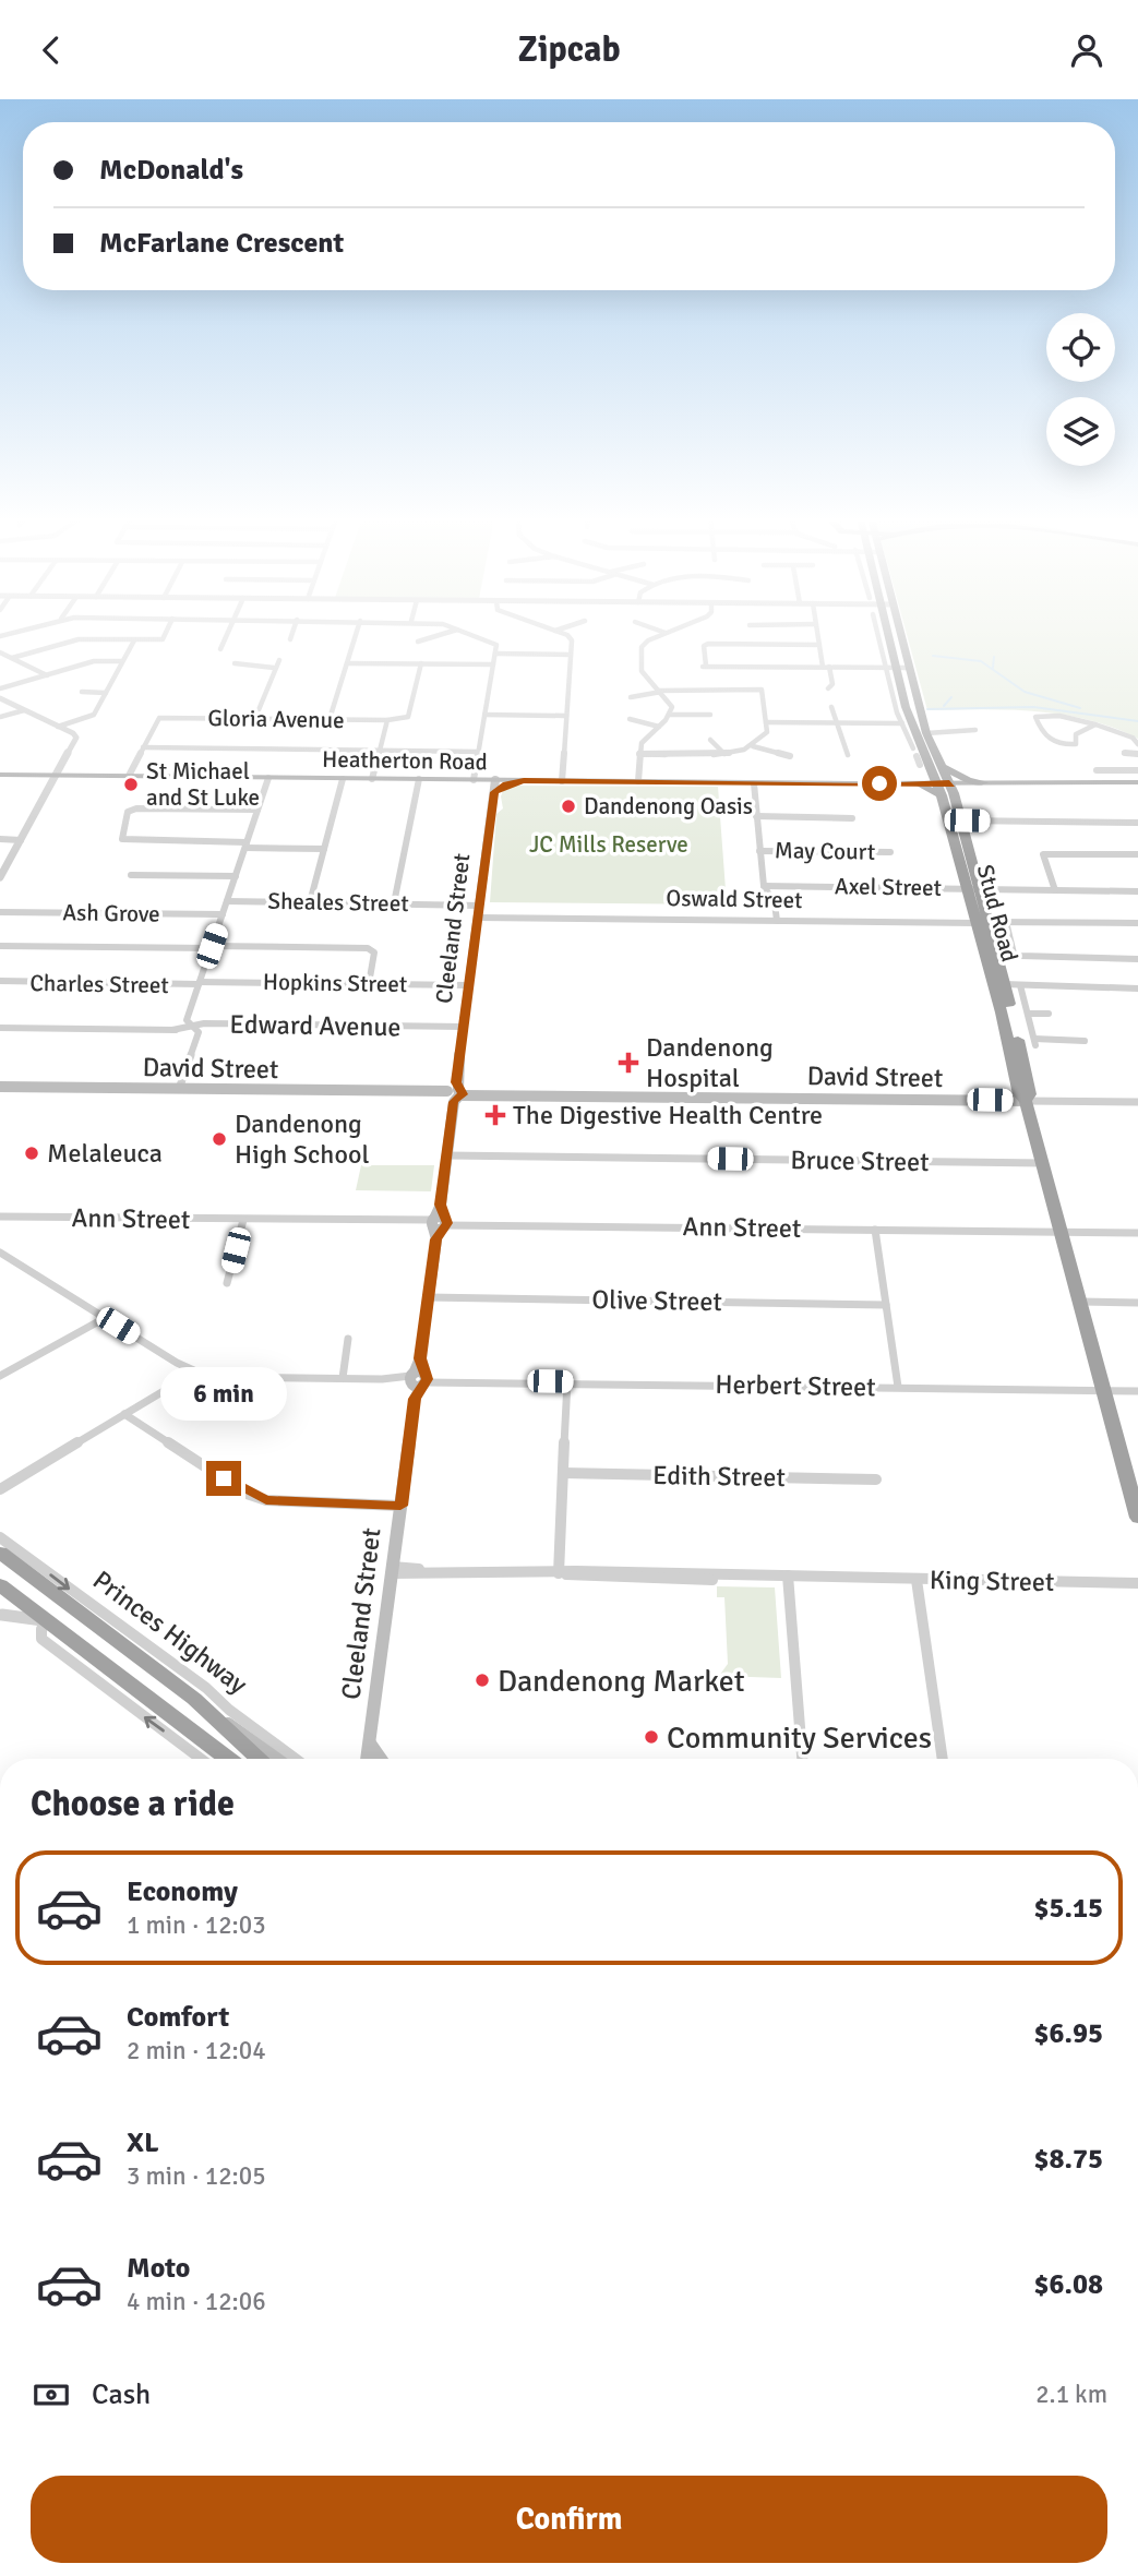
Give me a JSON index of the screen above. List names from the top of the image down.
{
  "streets": {
    "highway": ["Stud Road", "Princes Highway"],
    "main road": ["Heatherton Road", "Cleeland Street", "David Street"],
    "street": [
      "Gloria Avenue",
      "May Court",
      "Axel Street",
      "Oswald Street",
      "Sheales Street",
      "Ash Grove",
      "Hopkins Street",
      "Charles Street",
      "Edward Avenue",
      "Bruce Street",
      "Ann Street",
      "Olive Street",
      "Herbert Street",
      "Edith Street",
      "King Street"
    ]
  },
  "crossings": [
    ["Heatherton Road", "Cleeland Street"],
    ["Axel Street", "Stud Road"],
    ["Oswald Street", "Stud Road"],
    ["Oswald Street", "Cleeland Street"],
    ["Sheales Street", "Cleeland Street"],
    ["Stud Road", "David Street"],
    ["Stud Road", "Bruce Street"],
    ["Stud Road", "Ann Street"],
    ["Stud Road", "Herbert Street"],
    ["Cleeland Street", "Hopkins Street"],
    ["Cleeland Street", "Edward Avenue"],
    ["Cleeland Street", "David Street"],
    ["Cleeland Street", "Bruce Street"],
    ["Cleeland Street", "Ann Street"],
    ["Cleeland Street", "Olive Street"],
    ["Cleeland Street", "Herbert Street"],
    ["Cleeland Street", "King Street"],
    ["Hopkins Street", "Charles Street"]
  ],
  "parks": ["JC Mills Reserve"],
  "places": {
    "other": [
      "St Michael and St Luke",
      "Dandenong Oasis",
      "Dandenong High School",
      "Melaleuca",
      "Dandenong Market",
      "Community Services"
    ],
    "health": ["Dandenong Hospital", "The Digestive Health Centre"]
  },
  "page": {
    "header": "Zipcab",
    "banner": ["McDonald's", "McFarlane Crescent"],
    "bubble": "6 min",
    "heading": "Choose a ride",
    "list": [
      {
        "name": "Economy",
        "note": "1 min · 12:03",
        "value": "$5.15"
      },
      {
        "name": "Comfort",
        "note": "2 min · 12:04",
        "value": "$6.95"
      },
      {
        "name": "XL",
        "note": "3 min · 12:05",
        "value": "$8.75"
      },
      {
        "name": "Moto",
        "note": "4 min · 12:06",
        "value": "$6.08"
      }
    ],
    "pay": ["Cash", "2.1 km"],
    "buttons": "Confirm"
  }
}
